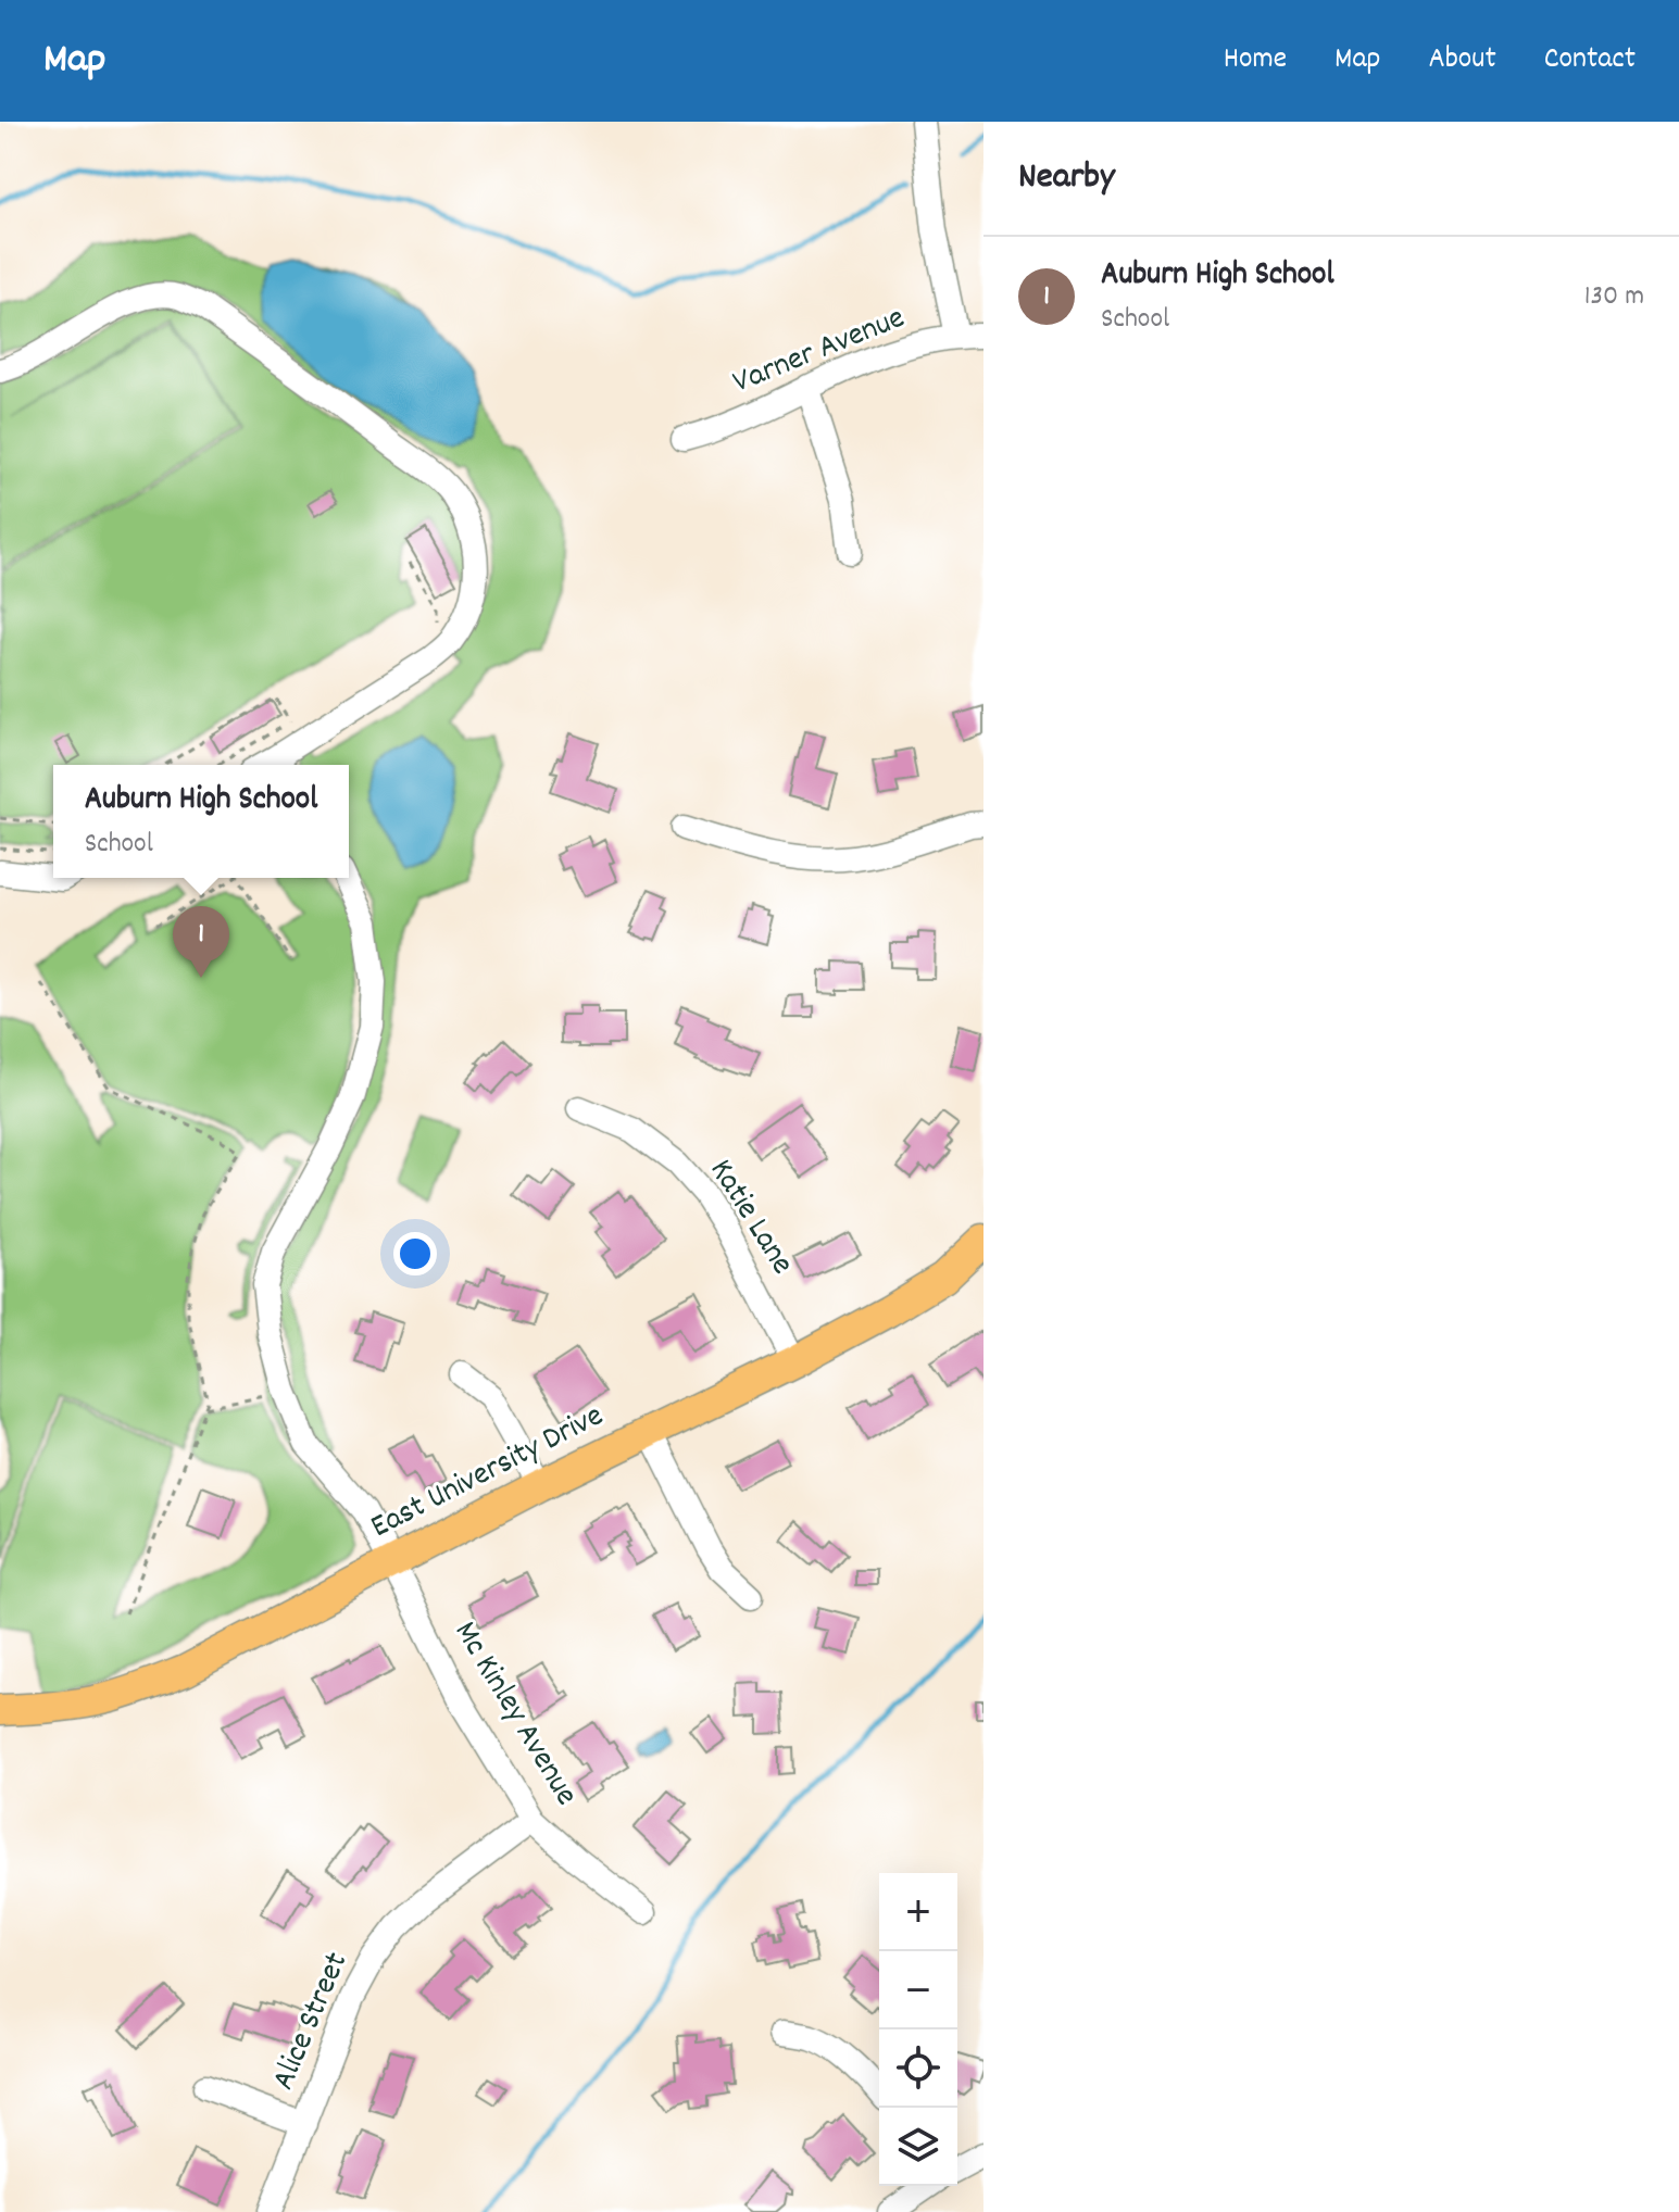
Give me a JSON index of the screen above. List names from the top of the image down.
{
  "streets": {
    "main road": ["East University Drive"],
    "street": [
      "Varner Avenue",
      "Katie Lane",
      "Mc Kinley Avenue",
      "Alice Street"
    ]
  },
  "crossings": [
    ["Katie Lane", "East University Drive"],
    ["East University Drive", "Mc Kinley Avenue"],
    ["Mc Kinley Avenue", "Alice Street"]
  ],
  "page": {
    "header": "Map",
    "nav": [
      "Home",
      "Map",
      "About",
      "Contact"
    ],
    "heading": "Nearby",
    "list": [
      {
        "mark": "1",
        "name": "Auburn High School",
        "note": "School",
        "value": "130 m"
      }
    ],
    "popup": ["Auburn High School", "School"],
    "pins": "1",
    "map_buttons": ["+", "−"]
  }
}
